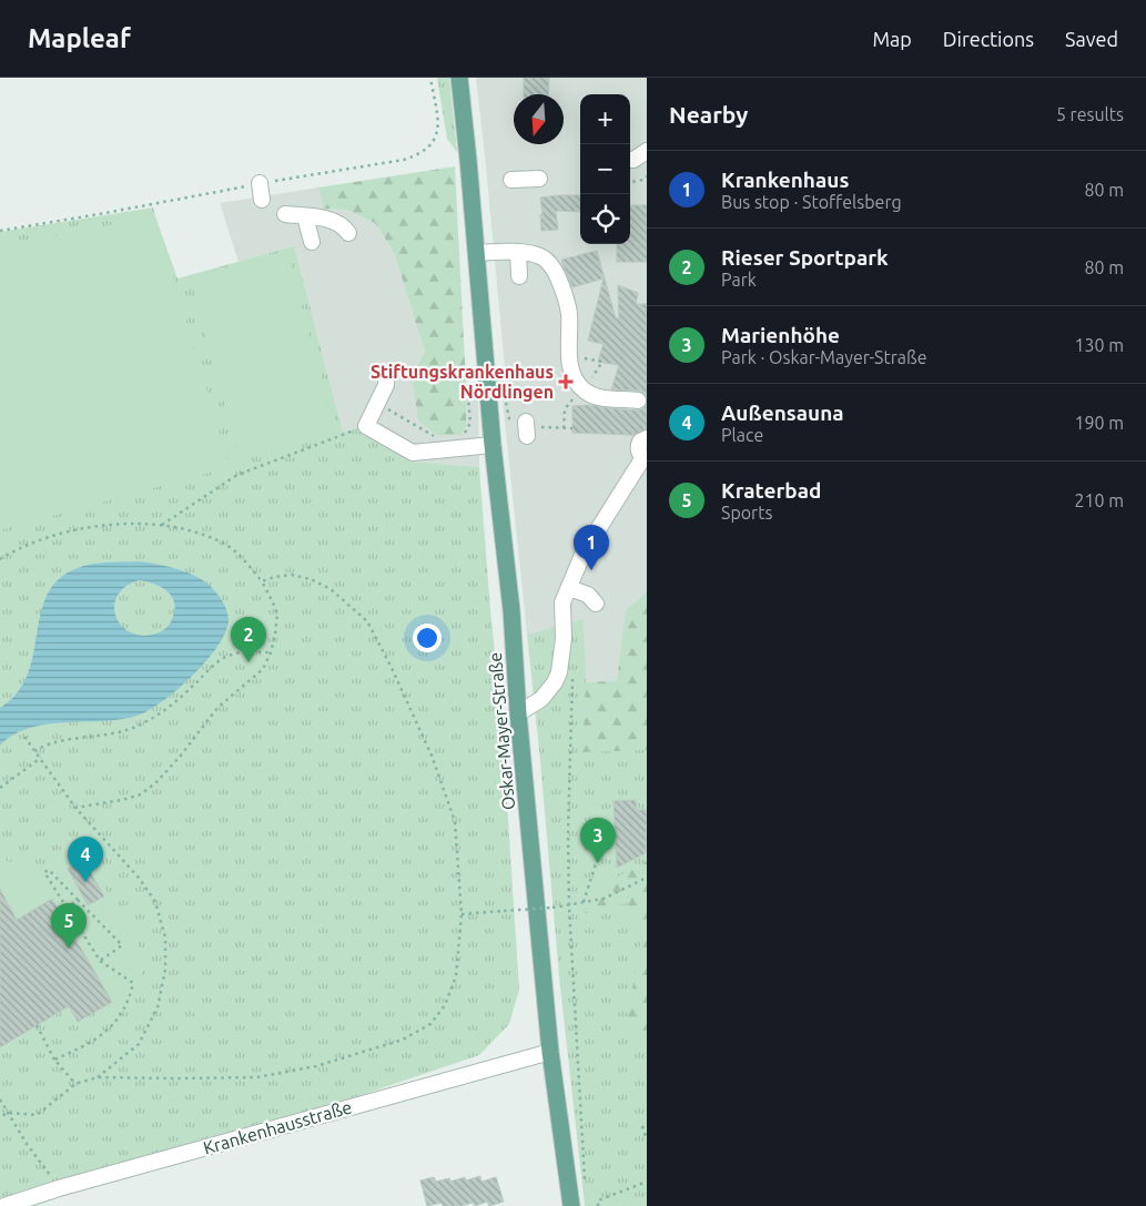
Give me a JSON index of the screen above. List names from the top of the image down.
{
  "streets": {
    "main road": ["Oskar-Mayer-Straße"],
    "street": ["Krankenhausstraße"]
  },
  "crossings": [
    ["Oskar-Mayer-Straße", "Krankenhausstraße"]
  ],
  "places": {
    "health": ["Stiftungskrankenhaus Nördlingen"]
  },
  "north": "bottom",
  "page": {
    "header": "Mapleaf",
    "nav": ["Map", "Directions", "Saved"],
    "heading": ["Nearby", "5 results"],
    "map_buttons": ["+", "−"],
    "list": [
      {
        "mark": "1",
        "name": "Krankenhaus",
        "note": "Bus stop · Stoffelsberg",
        "value": "80 m"
      },
      {
        "mark": "2",
        "name": "Rieser Sportpark",
        "note": "Park",
        "value": "80 m"
      },
      {
        "mark": "3",
        "name": "Marienhöhe",
        "note": "Park · Oskar-Mayer-Straße",
        "value": "130 m"
      },
      {
        "mark": "4",
        "name": "Außensauna",
        "note": "Place",
        "value": "190 m"
      },
      {
        "mark": "5",
        "name": "Kraterbad",
        "note": "Sports",
        "value": "210 m"
      }
    ],
    "pins": [
      "1",
      "2",
      "3",
      "4",
      "5"
    ]
  }
}
